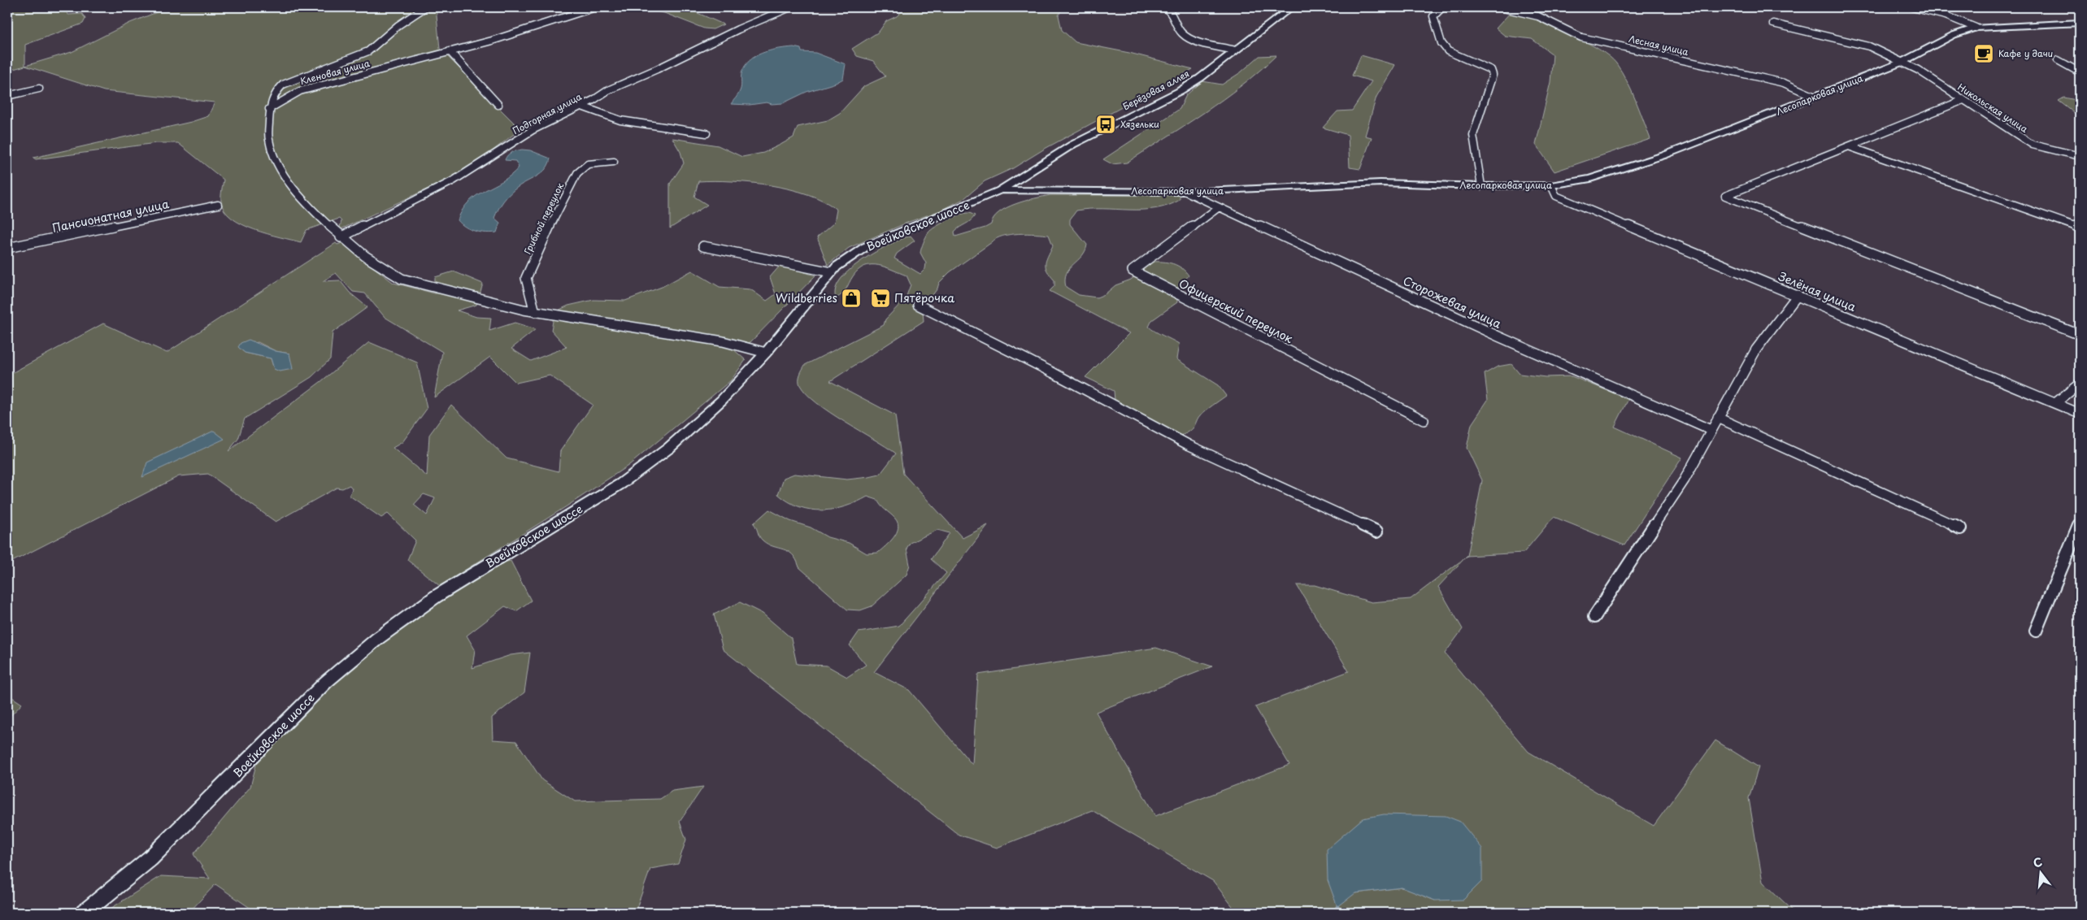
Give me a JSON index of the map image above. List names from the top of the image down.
{
  "streets": {
    "street": [
      "Лесная улица",
      "Кленовая улица",
      "Берёзовая аллея",
      "Лесопарковая улица",
      "Никольская улица",
      "Подгорная улица",
      "Пансионатная улица",
      "Грибной переулок",
      "Воейковское шоссе",
      "Зелёная улица",
      "Сторожевая улица",
      "Офицерский переулок"
    ]
  },
  "crossings": [
    ["Лесная улица", "Лесопарковая улица"],
    ["Берёзовая аллея", "Лесопарковая улица"],
    ["Берёзовая аллея", "Воейковское шоссе"],
    ["Лесопарковая улица", "Никольская улица"],
    ["Лесопарковая улица", "Воейковское шоссе"],
    ["Лесопарковая улица", "Зелёная улица"],
    ["Лесопарковая улица", "Сторожевая улица"],
    ["Сторожевая улица", "Офицерский переулок"]
  ],
  "places": {
    "cafe": ["Кафе у дачи"],
    "bus stop": ["Хязельки"],
    "shop": ["Wildberries"],
    "supermarket": ["Пятёрочка"]
  },
  "north": "top"
}
